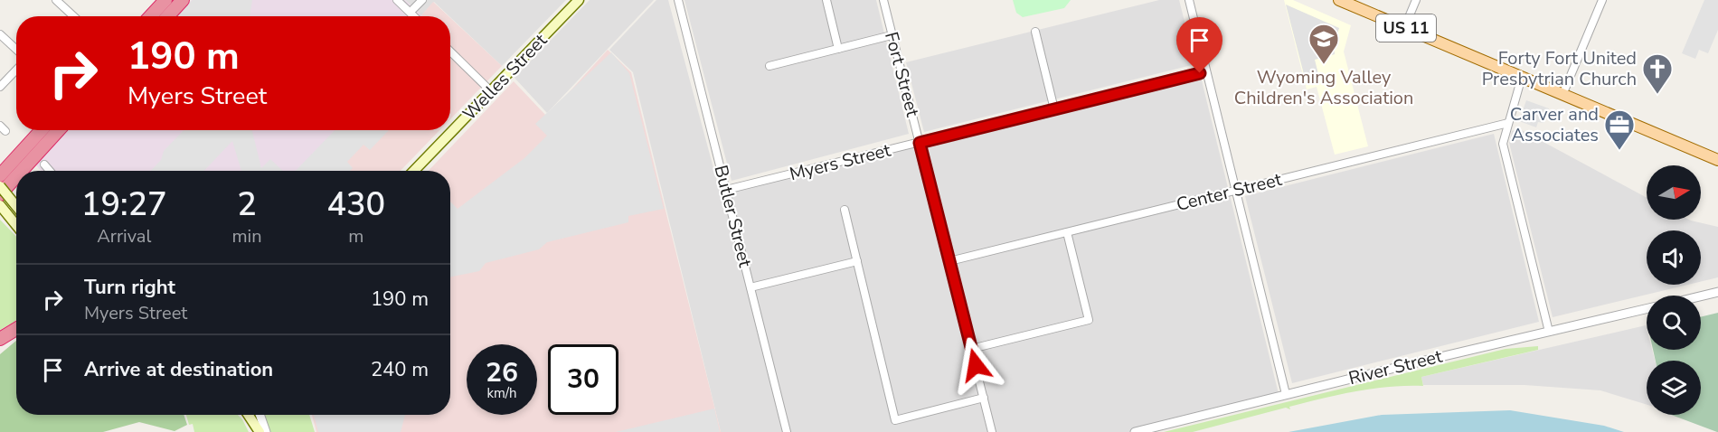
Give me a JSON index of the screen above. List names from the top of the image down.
{
  "streets": {
    "main road": ["US 11", "Welles Street"],
    "street": [
      "Fort Street",
      "Myers Street",
      "Center Street",
      "Butler Street",
      "River Street"
    ]
  },
  "crossings": [
    ["Fort Street", "Myers Street"],
    ["Fort Street", "Center Street"],
    ["Myers Street", "Butler Street"]
  ],
  "places": {
    "school or university": ["Wyoming Valley Children's Association"],
    "church": ["Forty Fort United Presbytrian Church"],
    "office": ["Carver and Associates"]
  },
  "north": "right",
  "page": {
    "turn": ["190 m", "Myers Street"],
    "eta": [
      "19:27",
      "Arrival",
      "2",
      "min",
      "430",
      "m"
    ],
    "list": [
      {
        "name": "Turn right",
        "note": "Myers Street",
        "value": "190 m"
      },
      {
        "name": "Arrive at destination",
        "value": "240 m"
      }
    ],
    "speed": "26 km/h",
    "limit": "30"
  }
}
